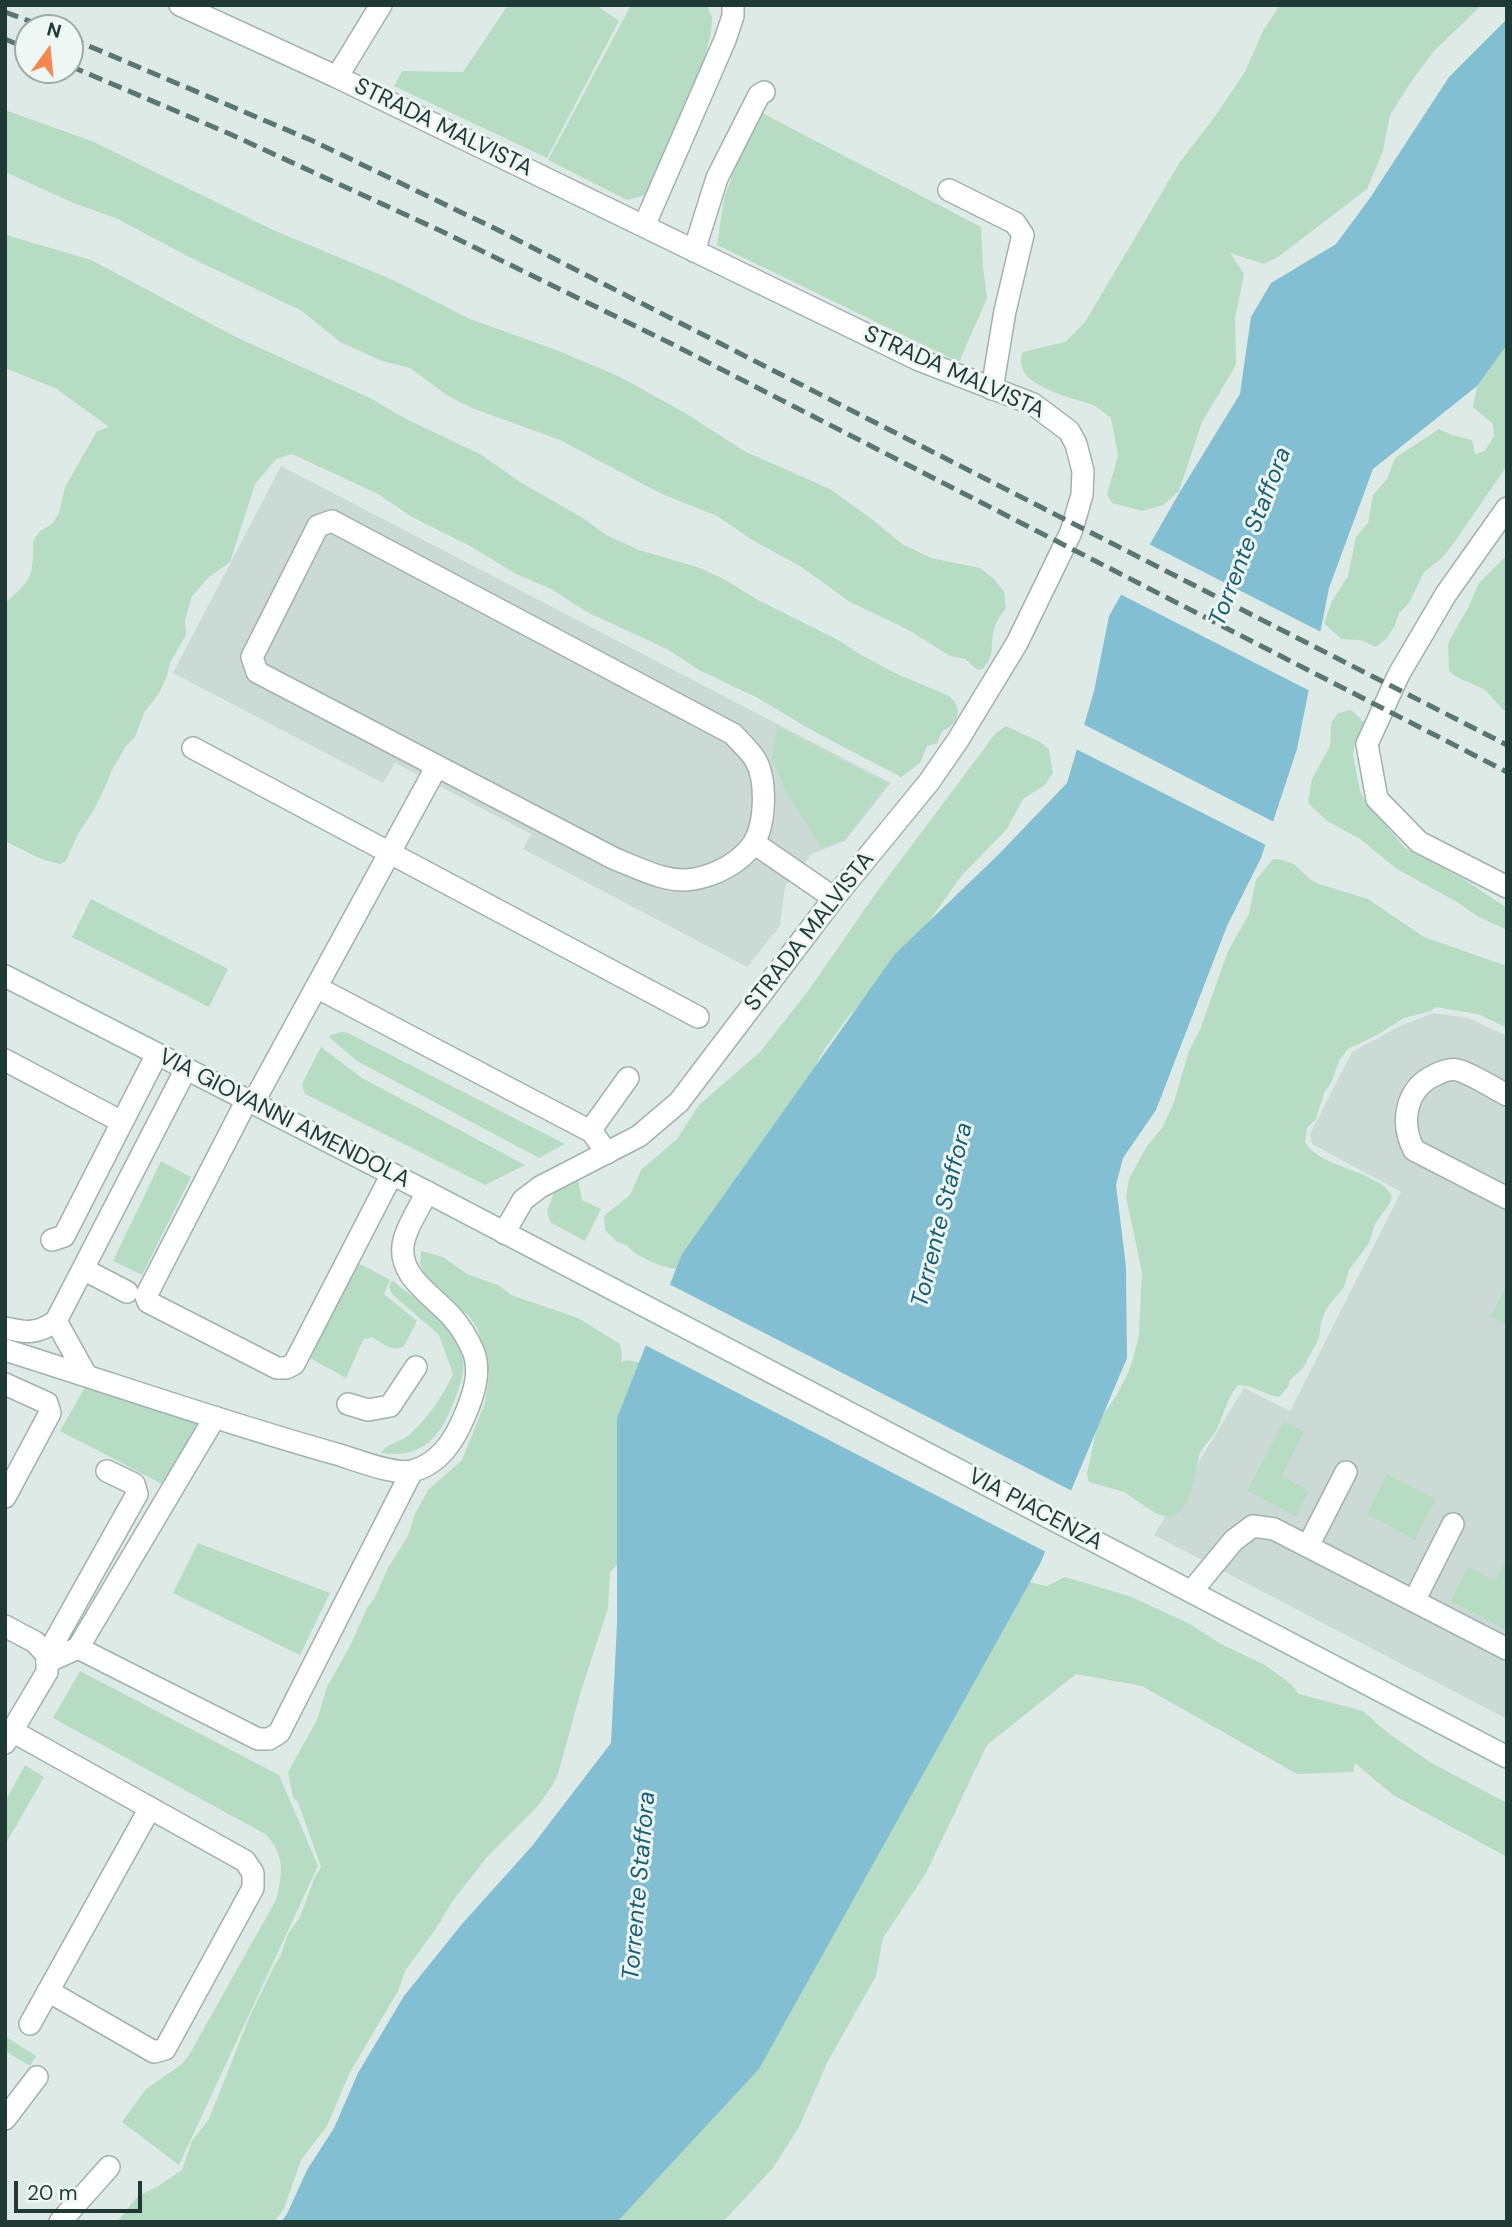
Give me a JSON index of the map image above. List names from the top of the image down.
{
  "streets": {
    "street": ["STRADA MALVISTA", "VIA GIOVANNI AMENDOLA", "VIA PIACENZA"]
  },
  "crossings": [
    ["STRADA MALVISTA", "VIA GIOVANNI AMENDOLA"],
    ["VIA GIOVANNI AMENDOLA", "VIA PIACENZA"]
  ],
  "water": ["Torrente Staffora"],
  "scale_bar": "20 m",
  "north": "top"
}
